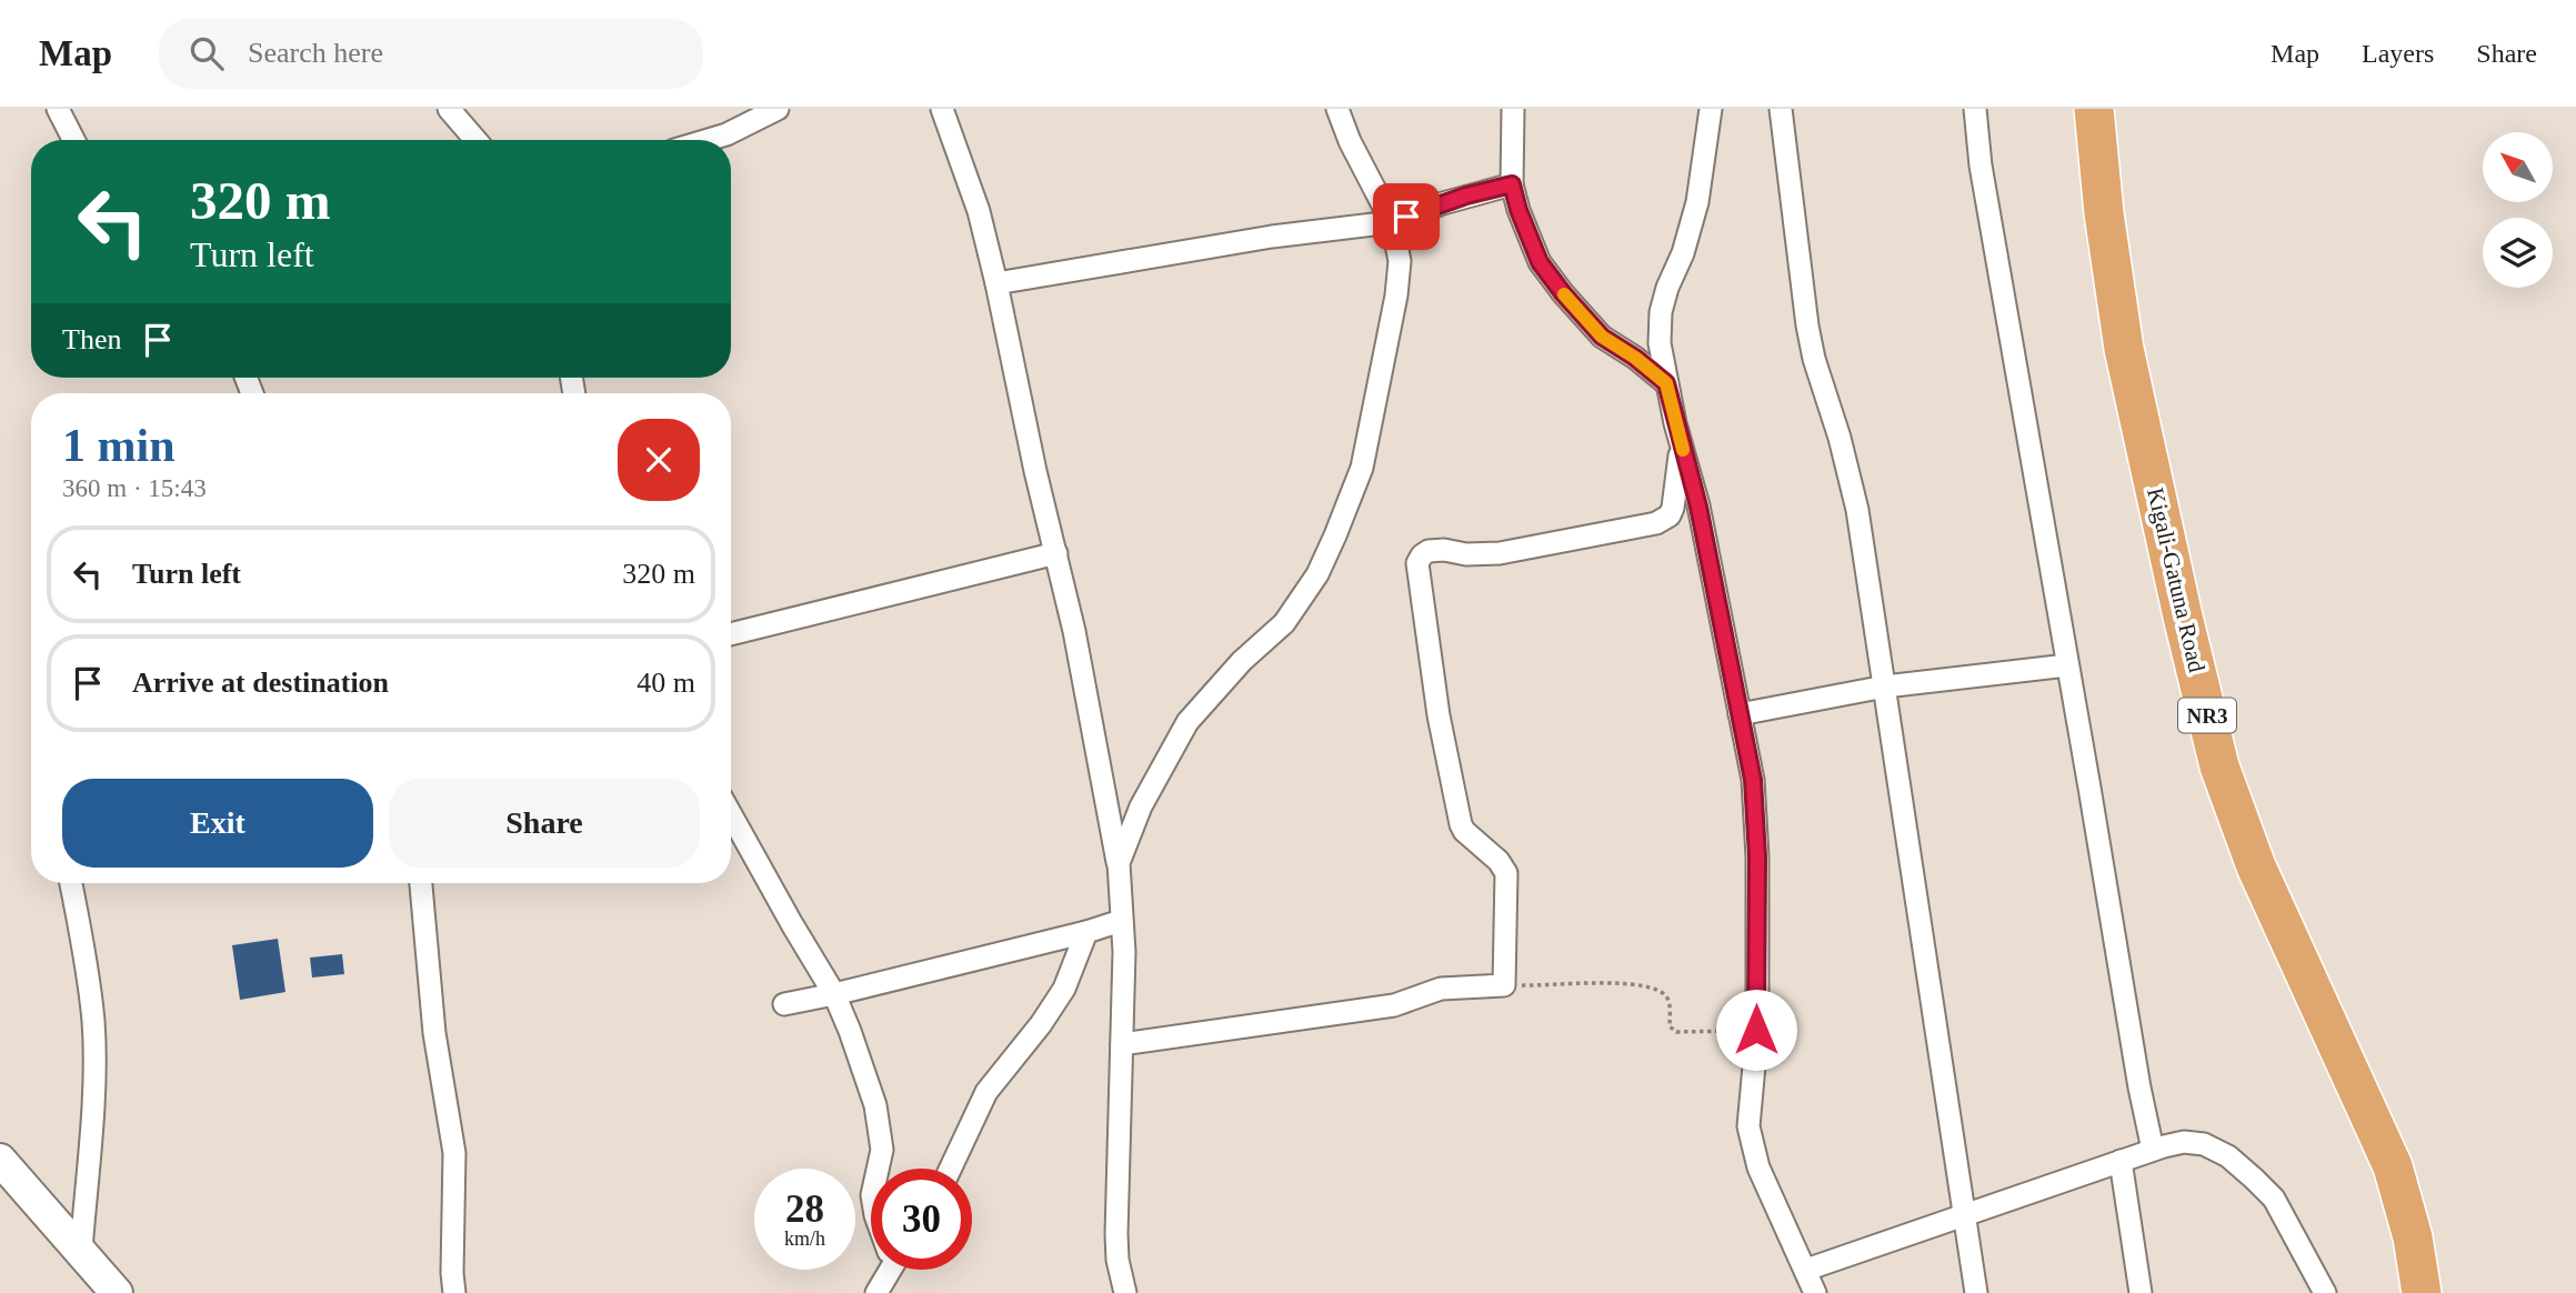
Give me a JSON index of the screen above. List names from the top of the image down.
{
  "streets": {
    "highway": ["Kigali-Gatuna Road", "NR3"]
  },
  "north": "top left",
  "page": {
    "header": "Map",
    "search": "Search here",
    "nav": ["Map", "Layers", "Share"],
    "turn": ["320 m", "Turn left"],
    "then": "Then",
    "heading": ["1 min", "360 m · 15:43"],
    "list": [
      {
        "name": "Turn left",
        "value": "320 m"
      },
      {
        "name": "Arrive at destination",
        "value": "40 m"
      }
    ],
    "buttons": ["Exit", "Share"],
    "speed": "28 km/h",
    "limit": "30"
  }
}
